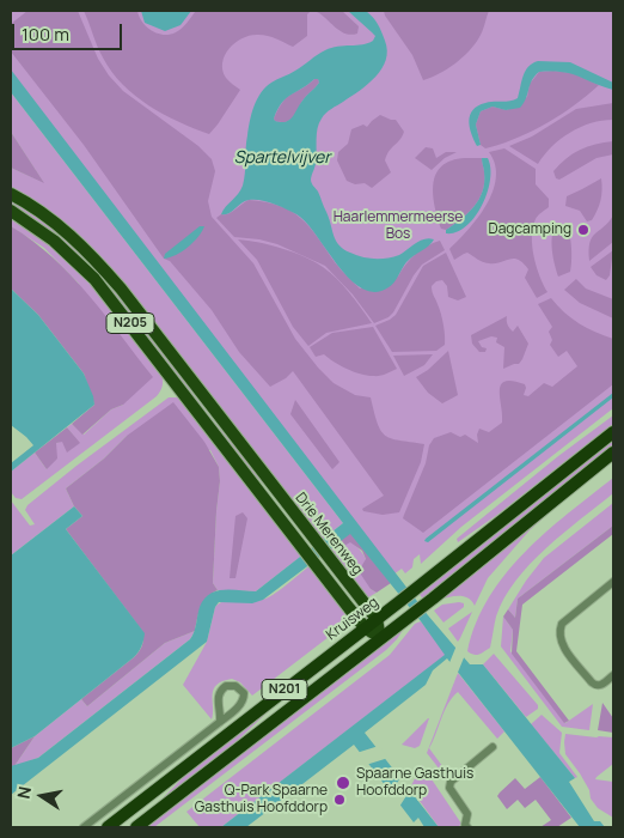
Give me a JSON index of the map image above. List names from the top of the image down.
{
  "streets": {
    "highway": ["Kruisweg", "N201"],
    "main road": ["N205", "Drie Merenweg"]
  },
  "crossings": [
    ["Drie Merenweg", "Kruisweg"],
    ["Drie Merenweg", "N201"]
  ],
  "water": ["Spartelvijver"],
  "parks": ["Haarlemmermeerse Bos"],
  "places": ["Dagcamping", "Spaarne Gasthuis Hoofddorp", "Q-Park Spaarne Gasthuis Hoofddorp"],
  "scale_bar": "100 m",
  "north": "left"
}
